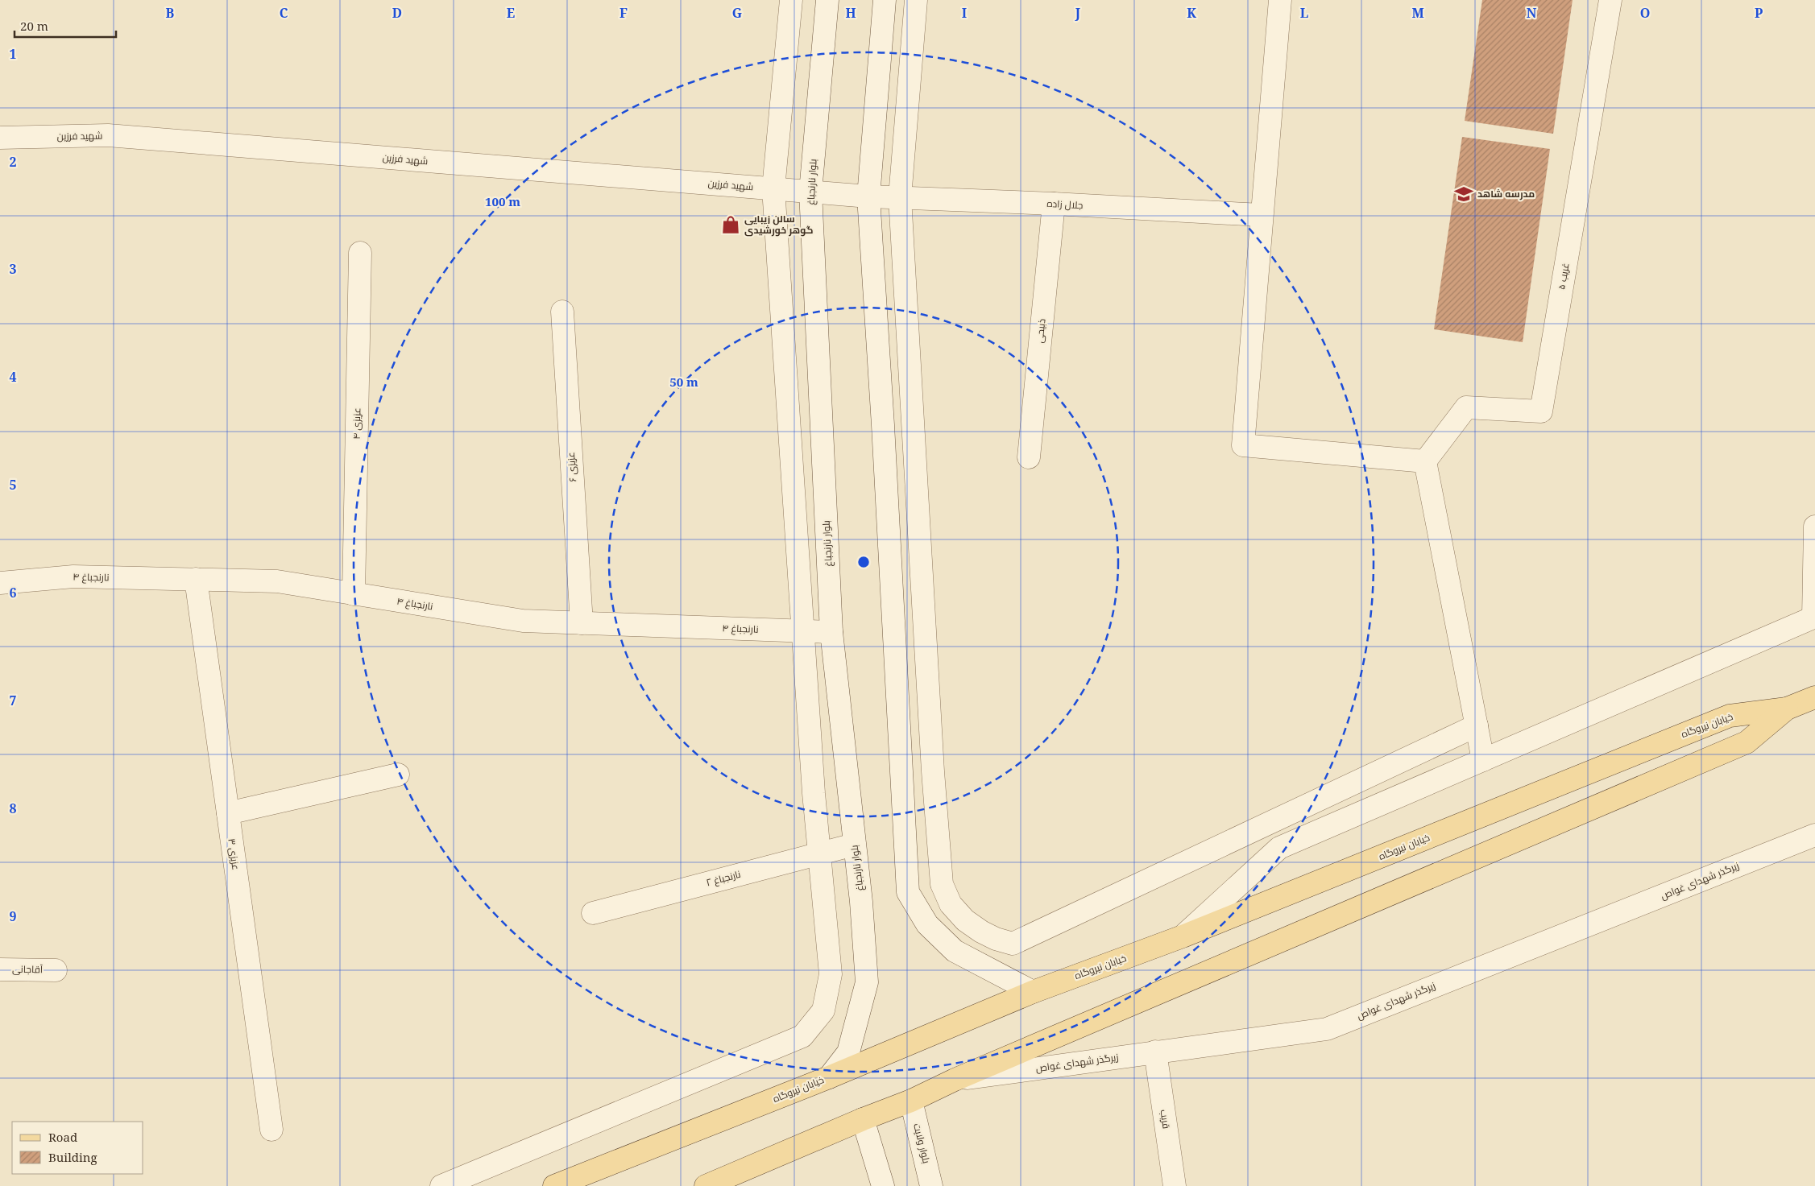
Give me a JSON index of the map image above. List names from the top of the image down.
{
  "streets": {
    "main road": ["خیابان نیروگاه"],
    "street": [
      "شهید فرزین",
      "بلوار نارنجباغ",
      "جلال زاده",
      "غریب ۵",
      "ذبیحی",
      "عزیزی ۴",
      "عزیزی ۶",
      "نارنجباغ ۴",
      "عزیزی ۳",
      "نارنجباغ ۲",
      "زیرگذر شهدای غواص",
      "آقاجانی",
      "قریب",
      "بلوار ولایت"
    ]
  },
  "crossings": [
    ["شهید فرزین", "بلوار نارنجباغ"],
    ["شهید فرزین", "جلال زاده"],
    ["بلوار نارنجباغ", "نارنجباغ ۴"],
    ["بلوار نارنجباغ", "خیابان نیروگاه"],
    ["بلوار نارنجباغ", "نارنجباغ ۲"],
    ["جلال زاده", "ذبیحی"],
    ["عزیزی ۴", "نارنجباغ ۴"],
    ["عزیزی ۶", "نارنجباغ ۴"],
    ["نارنجباغ ۴", "عزیزی ۳"],
    ["زیرگذر شهدای غواص", "قریب"]
  ],
  "places": {
    "school or university": ["مدرسه شاهد"],
    "shop": ["سالن زیبایی گوهر خورشیدی"]
  },
  "legend": ["Road", "Building"],
  "scale_bar": "20 m",
  "grid": {
    "columns": [
      "B",
      "C",
      "D",
      "E",
      "F",
      "G",
      "H",
      "I",
      "J",
      "K",
      "L",
      "M",
      "N",
      "O",
      "P"
    ],
    "rows": [
      "1",
      "2",
      "3",
      "4",
      "5",
      "6",
      "7",
      "8",
      "9"
    ]
  },
  "rings": ["100 m", "50 m"]
}
